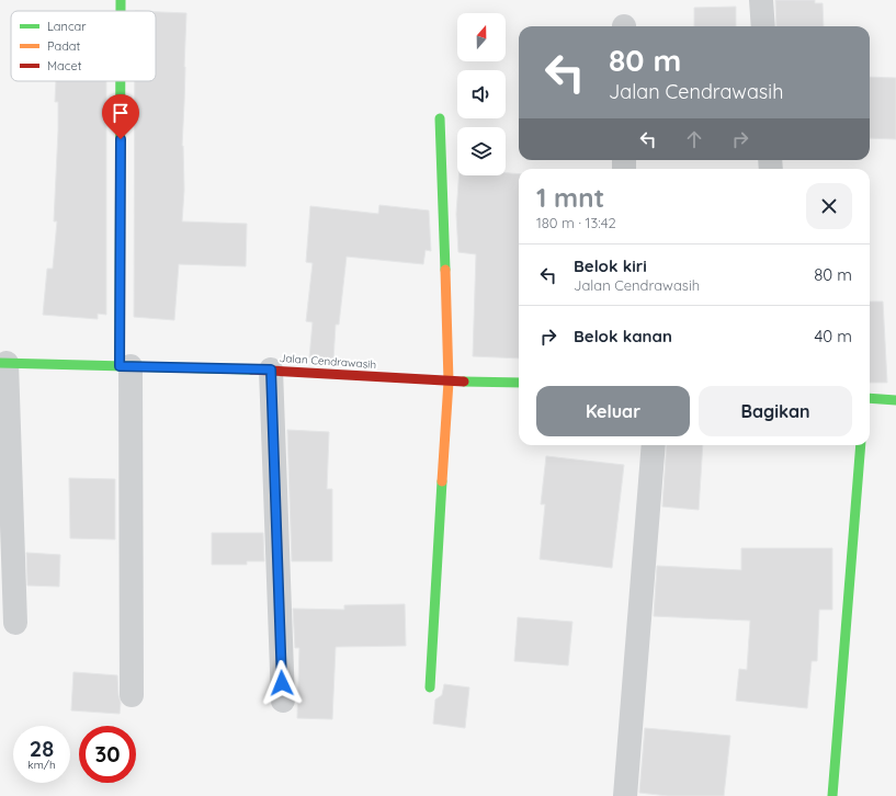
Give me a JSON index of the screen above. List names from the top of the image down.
{
  "streets": {
    "street": ["Jalan Cendrawasih"]
  },
  "legend": ["Lancar", "Padat", "Macet"],
  "north": "top",
  "page": {
    "turn": ["80 m", "Jalan Cendrawasih"],
    "heading": ["1 mnt", "180 m · 13:42"],
    "list": [
      {
        "name": "Belok kiri",
        "note": "Jalan Cendrawasih",
        "value": "80 m"
      },
      {
        "name": "Belok kanan",
        "value": "40 m"
      }
    ],
    "buttons": ["Keluar", "Bagikan"],
    "speed": "28 km/h",
    "limit": "30"
  }
}
